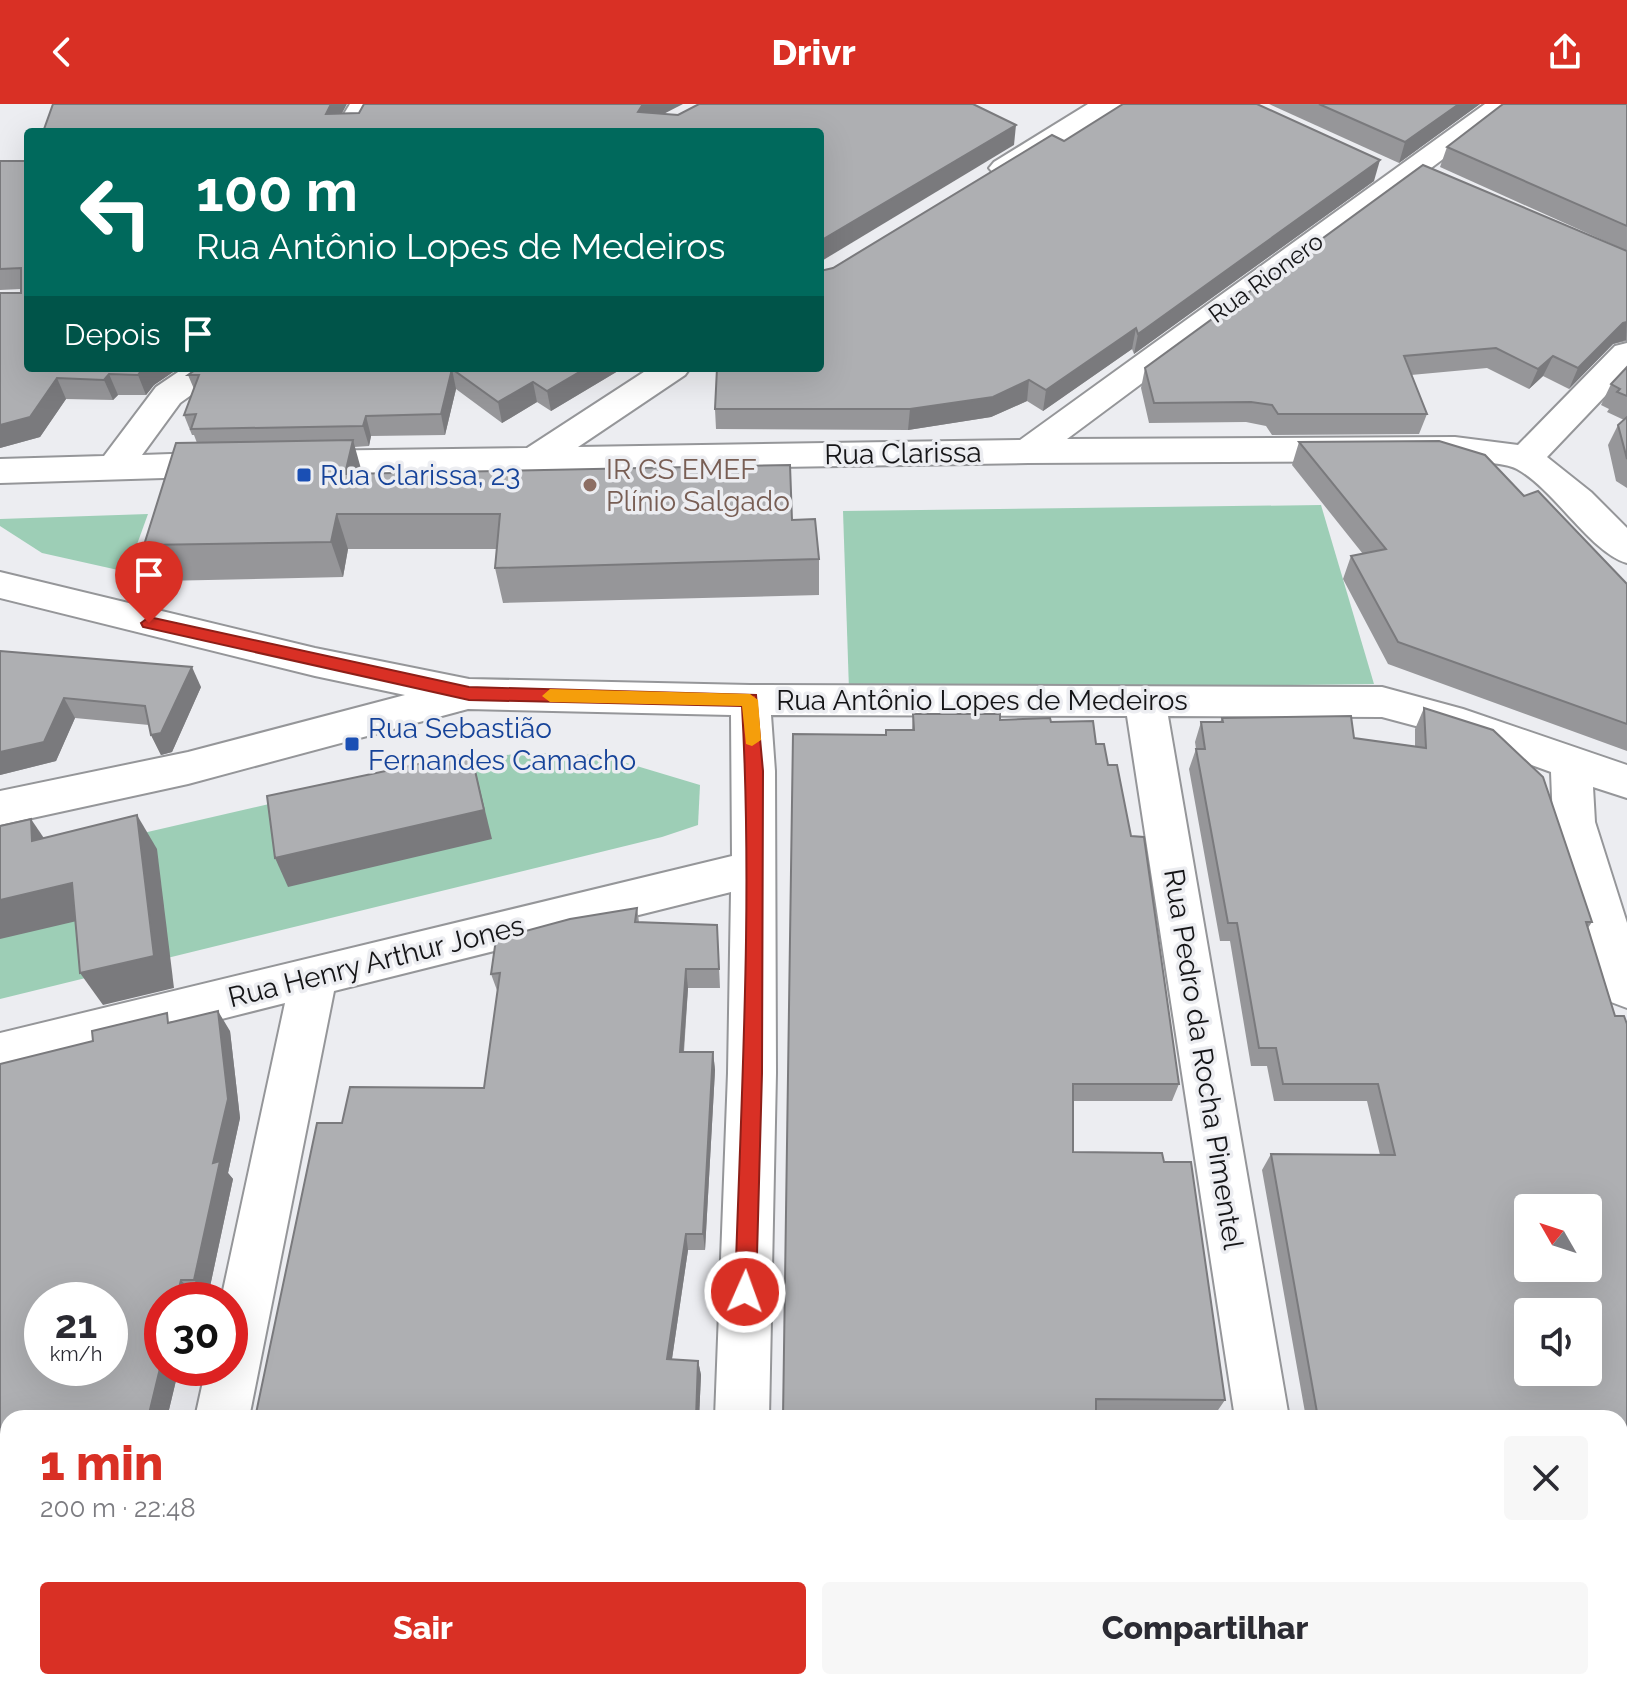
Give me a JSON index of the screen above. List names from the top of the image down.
{
  "streets": {
    "street": [
      "Rua Rionero",
      "Rua Clarissa",
      "Rua Antônio Lopes de Medeiros",
      "Rua Henry Arthur Jones",
      "Rua Pedro da Rocha Pimentel"
    ]
  },
  "crossings": [
    ["Rua Rionero", "Rua Clarissa"],
    ["Rua Antônio Lopes de Medeiros", "Rua Pedro da Rocha Pimentel"]
  ],
  "places": {
    "transit": ["Rua Clarissa, 23", "Rua Sebastião Fernandes Camacho"],
    "other": ["IR CS EMEF Plínio Salgado"]
  },
  "north": "top left",
  "page": {
    "header": "Drivr",
    "turn": ["100 m", "Rua Antônio Lopes de Medeiros"],
    "then": "Depois",
    "speed": "21 km/h",
    "limit": "30",
    "heading": ["1 min", "200 m · 22:48"],
    "buttons": ["Sair", "Compartilhar"]
  }
}
